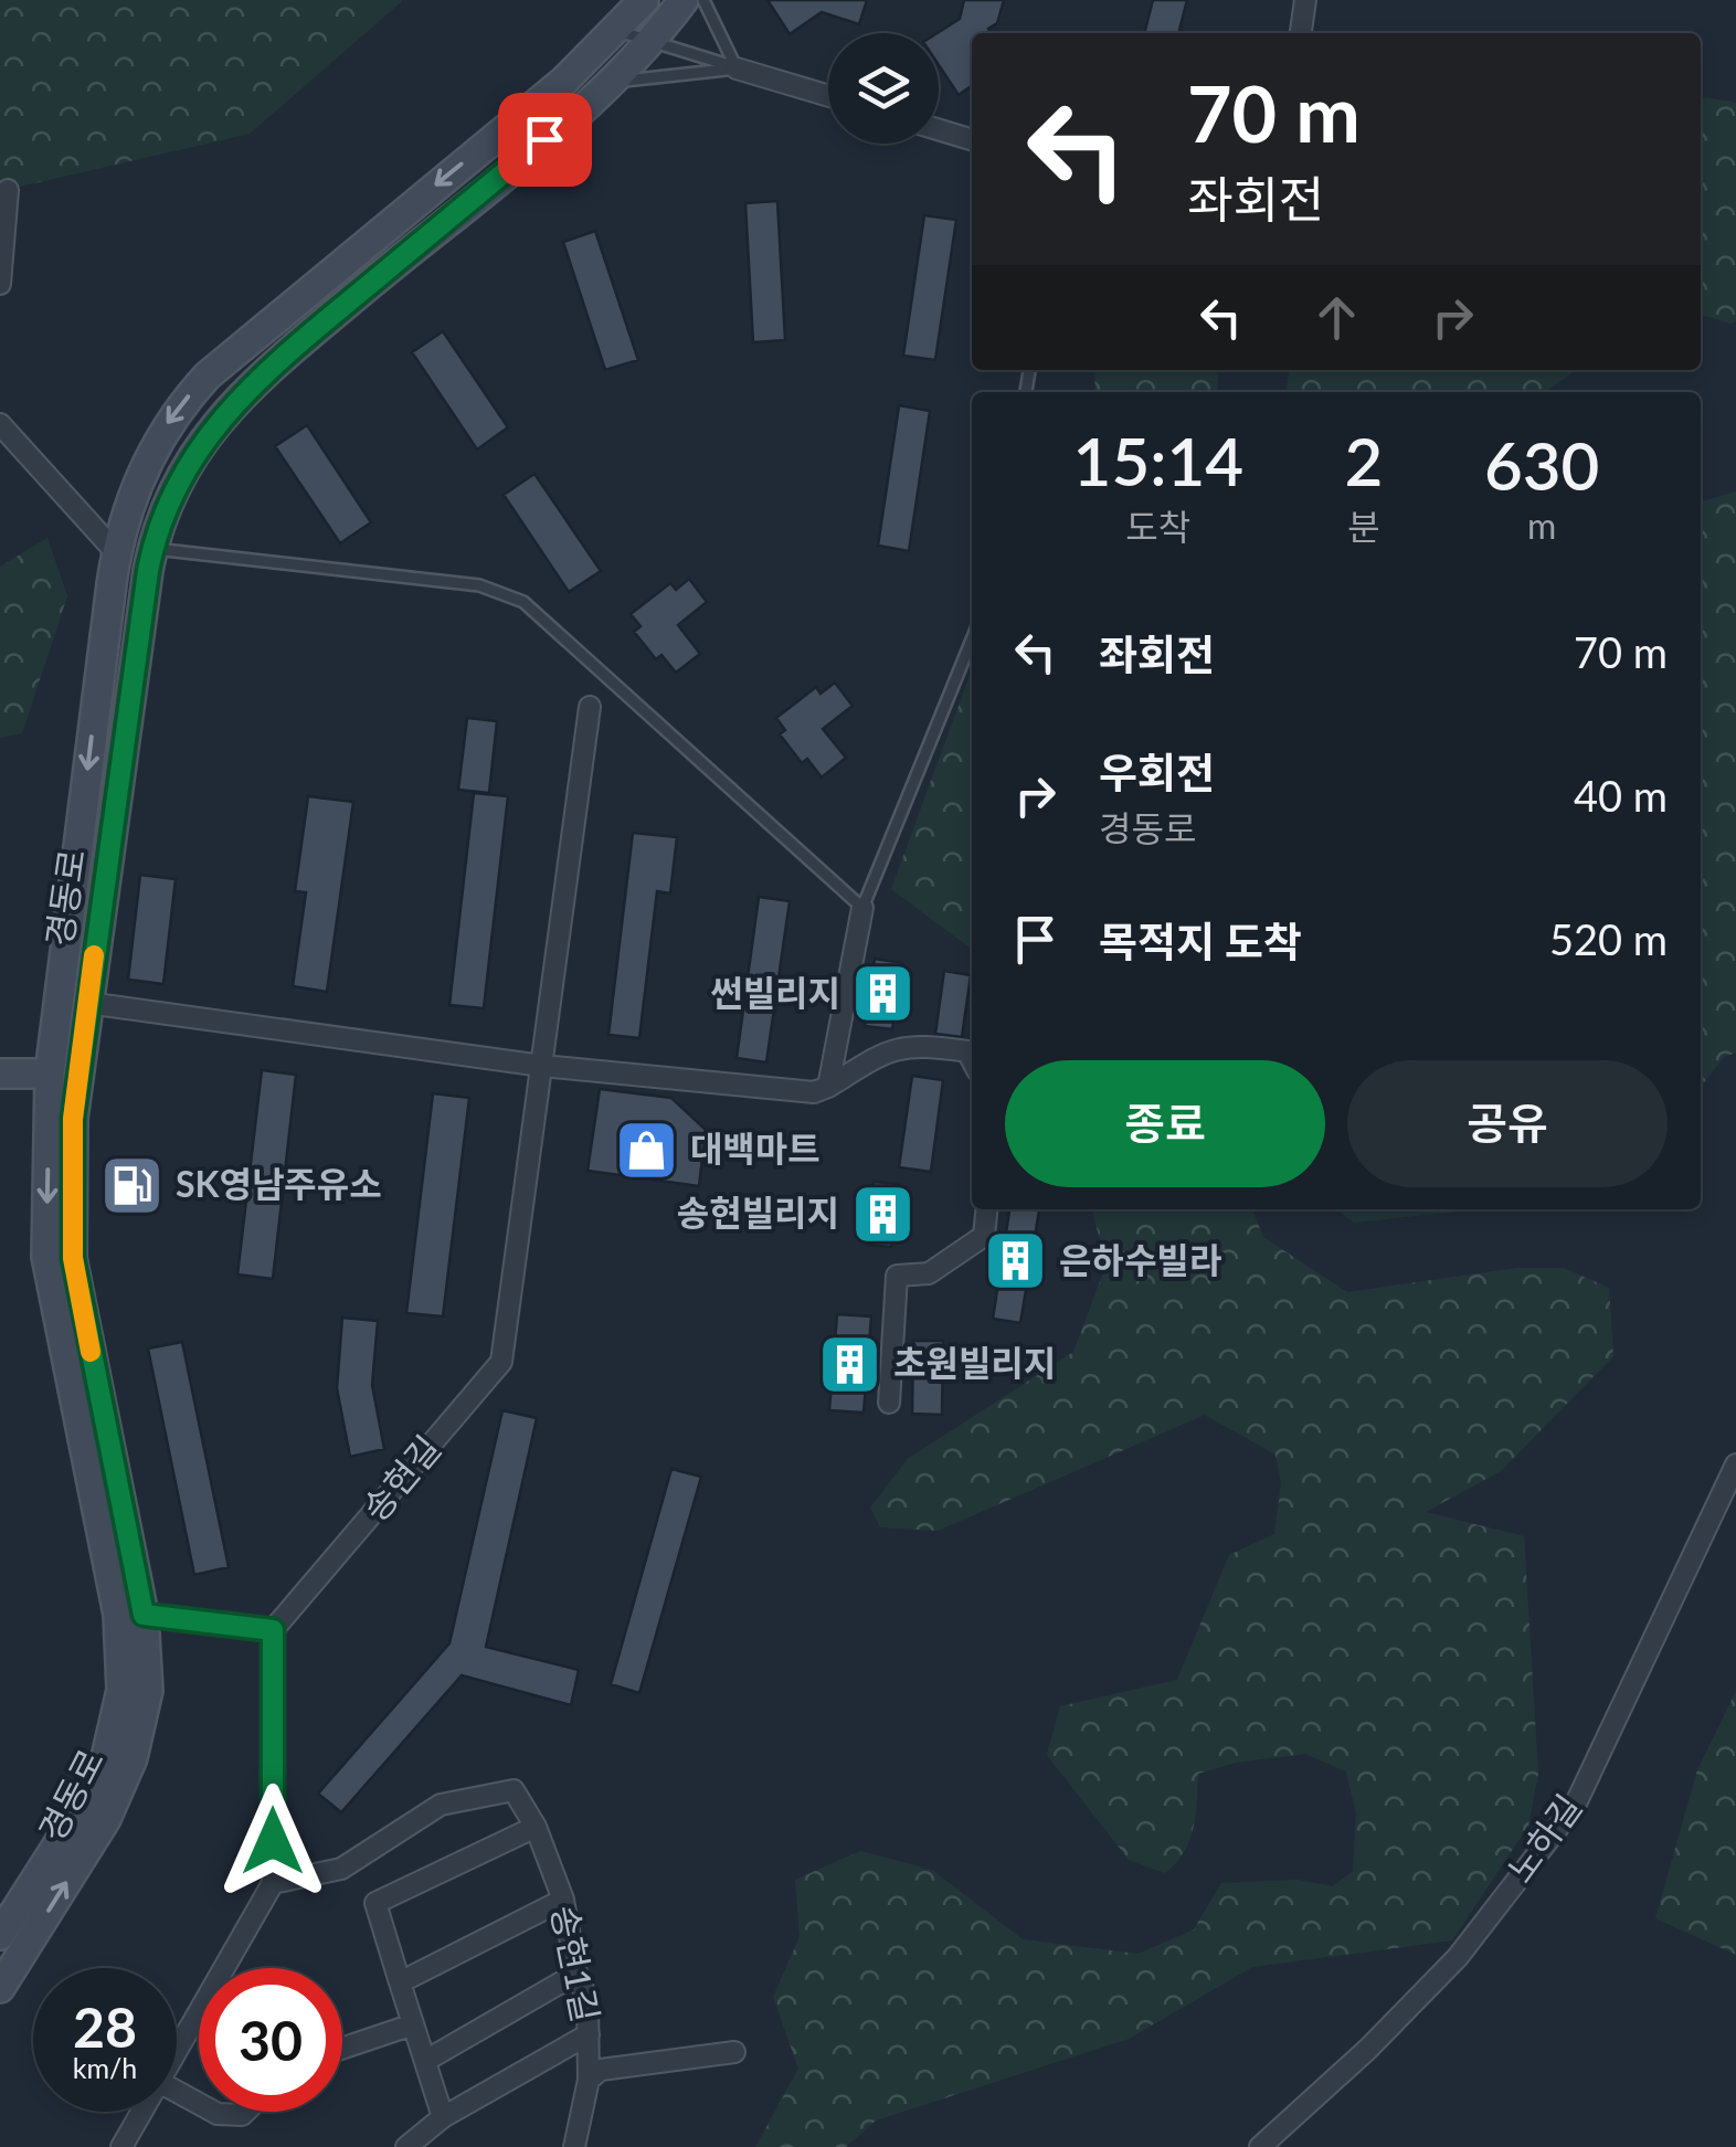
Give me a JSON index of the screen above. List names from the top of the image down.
{
  "streets": {
    "street": [
      "경동로",
      "송현길",
      "노하길",
      "송현1길"
    ]
  },
  "places": {
    "building": [
      "썬빌리지",
      "송현빌리지",
      "은하수빌라",
      "초원빌리지"
    ],
    "shop": ["대백마트"],
    "fuel station": ["SK영남주유소"]
  },
  "page": {
    "turn": ["70 m", "좌회전"],
    "eta": [
      "15:14",
      "도착",
      "2",
      "분",
      "630",
      "m"
    ],
    "list": [
      {
        "name": "좌회전",
        "value": "70 m"
      },
      {
        "name": "우회전",
        "note": "경동로",
        "value": "40 m"
      },
      {
        "name": "목적지 도착",
        "value": "520 m"
      }
    ],
    "buttons": ["종료", "공유"],
    "speed": "28 km/h",
    "limit": "30"
  }
}
